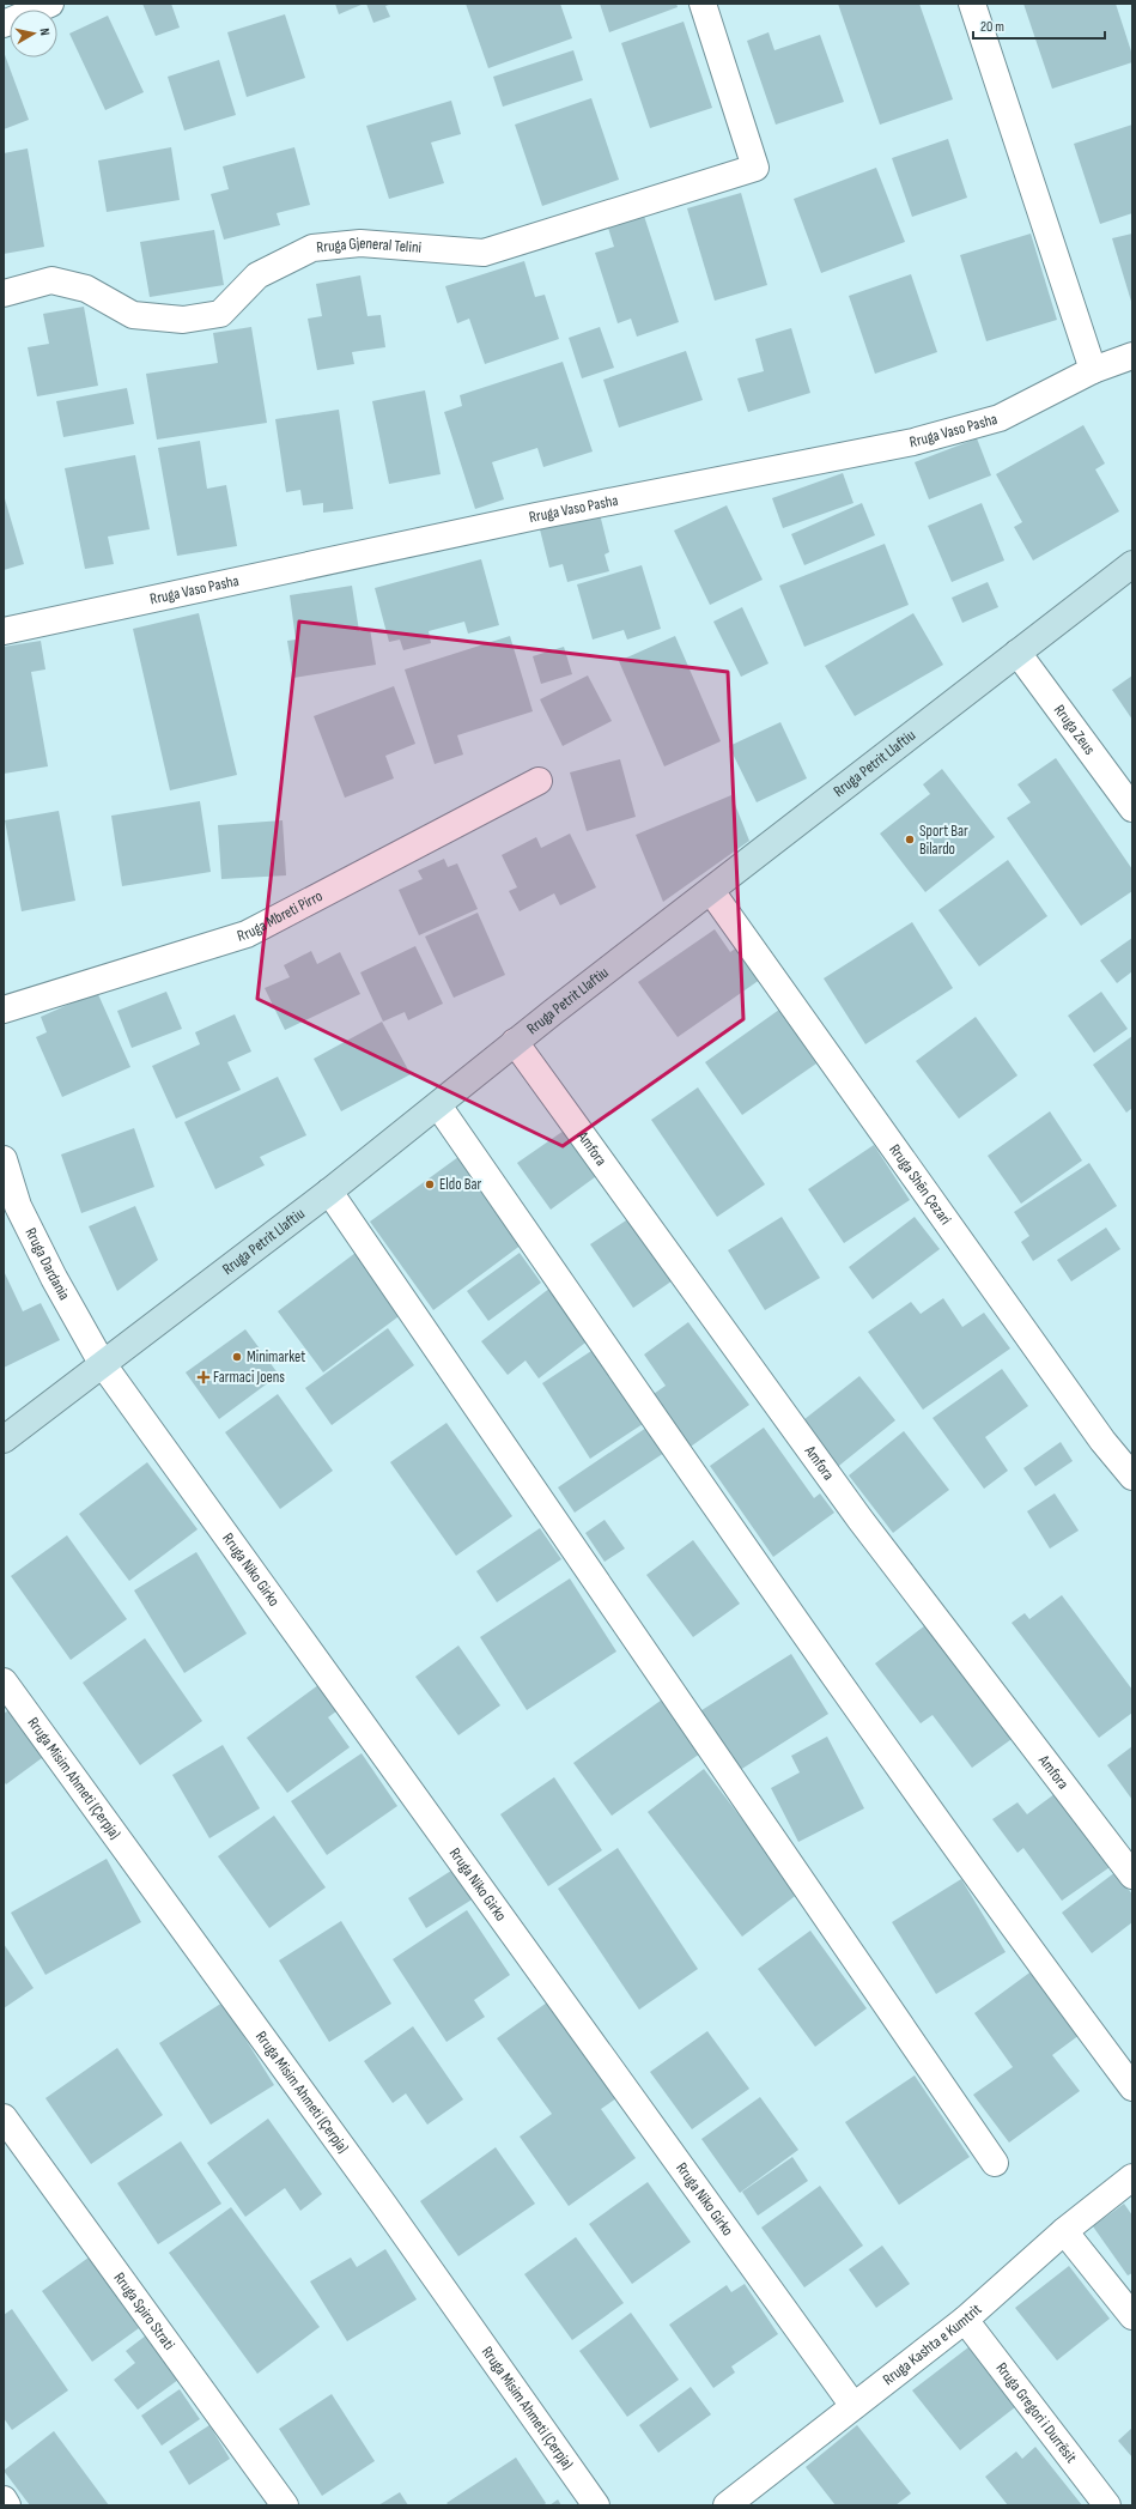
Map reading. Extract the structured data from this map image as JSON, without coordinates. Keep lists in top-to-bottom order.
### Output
{
  "streets": {
    "main road": ["Rruga Petrit Llaftiu"],
    "street": [
      "Rruga Gjeneral Telini",
      "Rruga Vaso Pasha",
      "Rruga Zeus",
      "Rruga Mbreti Pirro",
      "Amfora",
      "Rruga Shën Çezari",
      "Rruga Dardania",
      "Rruga Niko Girko",
      "Rruga Misim Ahmeti (Çerpja)",
      "Rruga Spiro Strati",
      "Rruga Kashta e Kumtrit",
      "Rruga Gregori i Durrësit"
    ]
  },
  "crossings": [
    ["Rruga Zeus", "Rruga Petrit Llaftiu"],
    ["Rruga Petrit Llaftiu", "Amfora"],
    ["Rruga Petrit Llaftiu", "Rruga Shën Çezari"],
    ["Rruga Petrit Llaftiu", "Rruga Dardania"],
    ["Rruga Petrit Llaftiu", "Rruga Niko Girko"],
    ["Rruga Dardania", "Rruga Niko Girko"],
    ["Rruga Niko Girko", "Rruga Kashta e Kumtrit"],
    ["Rruga Kashta e Kumtrit", "Rruga Gregori i Durrësit"]
  ],
  "places": {
    "other": ["Sport Bar Bilardo", "Eldo Bar", "Minimarket"],
    "health": ["Farmaci Joens"]
  },
  "scale_bar": "20 m",
  "north": "right"
}
